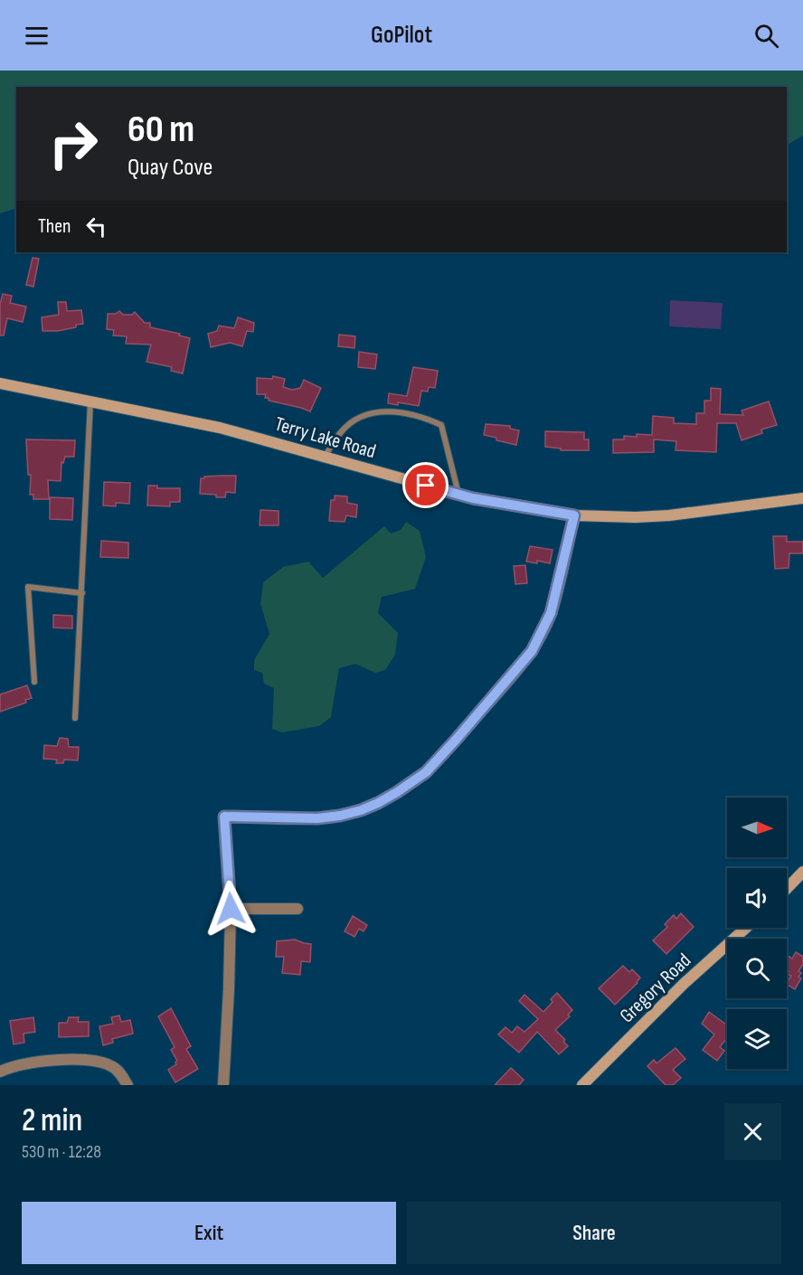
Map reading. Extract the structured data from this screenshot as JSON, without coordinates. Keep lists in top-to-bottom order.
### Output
{
  "streets": {
    "main road": ["Terry Lake Road", "Gregory Road"]
  },
  "north": "right",
  "page": {
    "header": "GoPilot",
    "turn": ["60 m", "Quay Cove"],
    "then": "Then",
    "heading": ["2 min", "530 m · 12:28"],
    "buttons": ["Exit", "Share"]
  }
}
